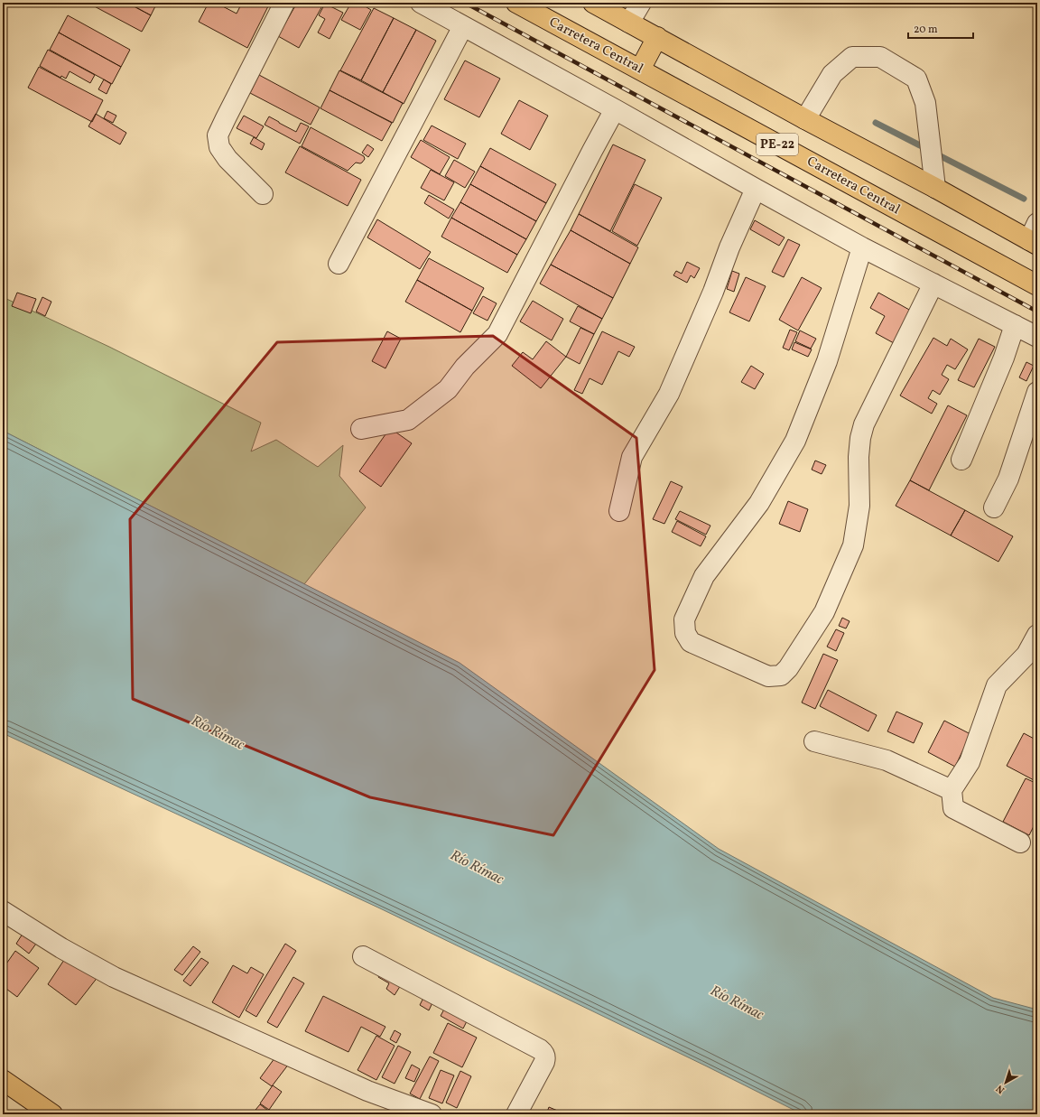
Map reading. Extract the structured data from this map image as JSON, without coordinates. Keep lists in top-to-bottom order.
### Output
{
  "streets": {
    "highway": ["Carretera Central", "PE-22"]
  },
  "water": ["Río Rímac"],
  "scale_bar": "20 m",
  "north": "bottom left"
}
